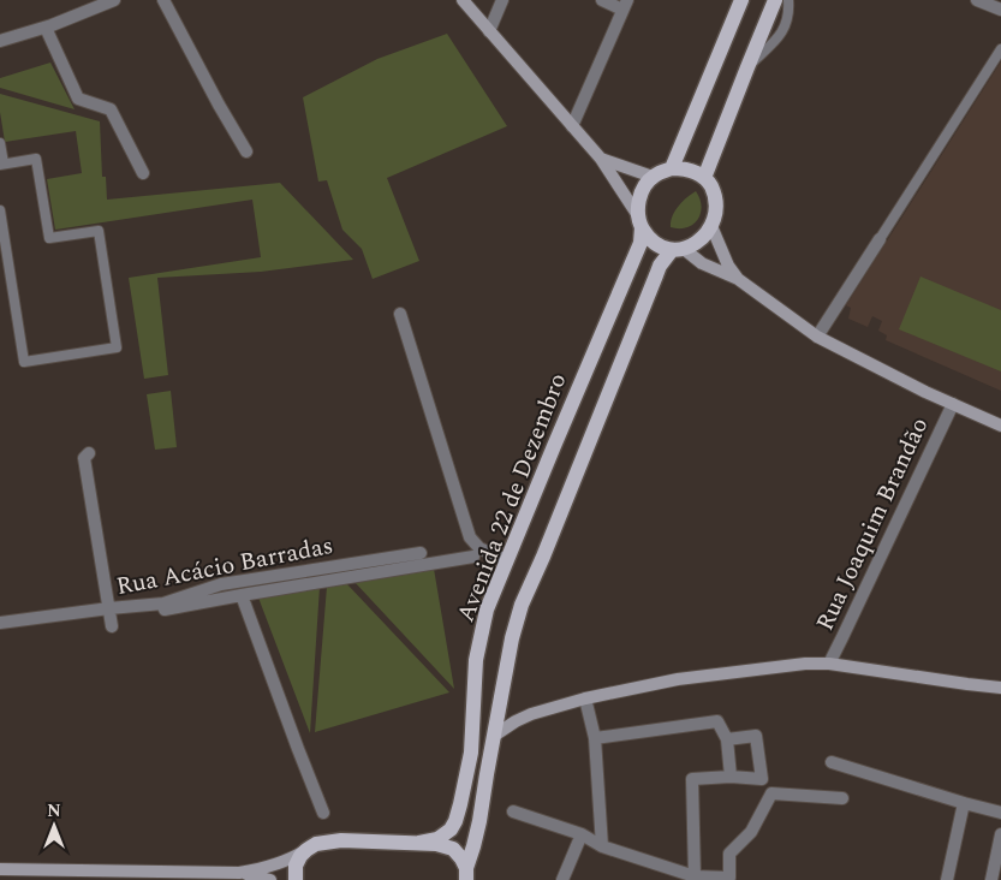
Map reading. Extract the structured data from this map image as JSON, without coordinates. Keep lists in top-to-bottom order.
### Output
{
  "streets": {
    "main road": ["Avenida 22 de Dezembro"],
    "street": ["Rua Joaquim Brandão", "Rua Acácio Barradas"]
  },
  "north": "top"
}
